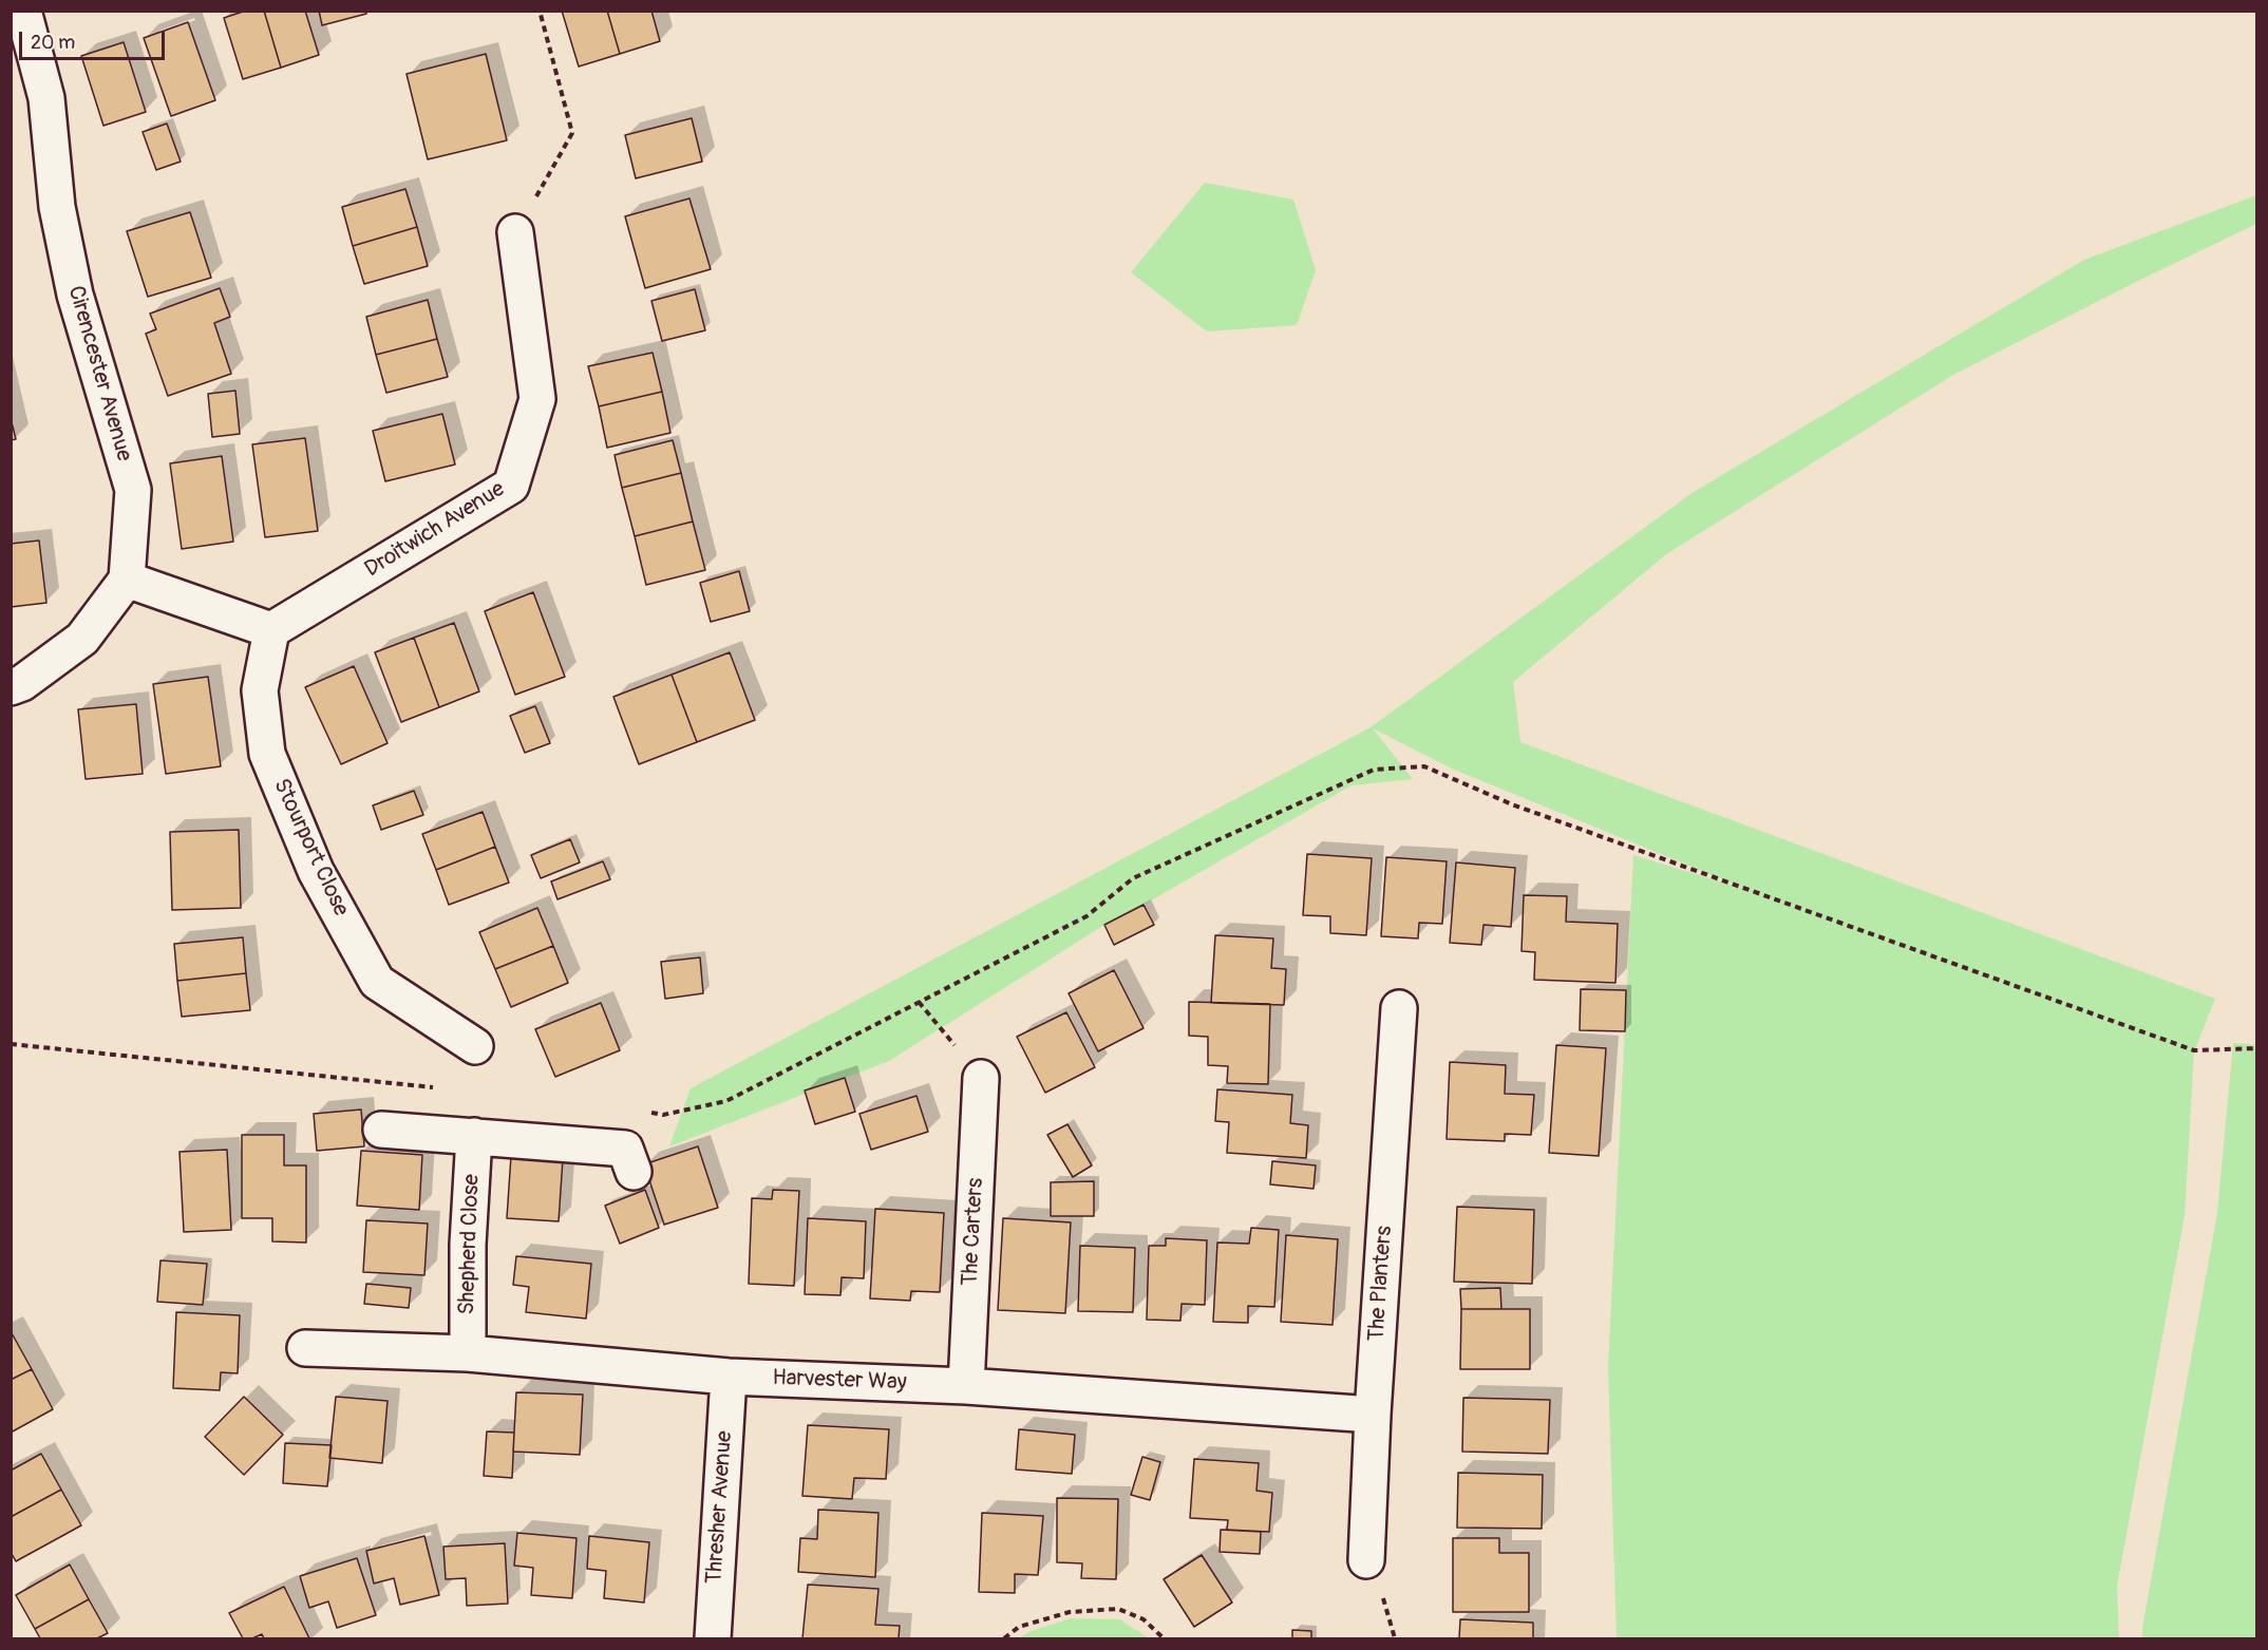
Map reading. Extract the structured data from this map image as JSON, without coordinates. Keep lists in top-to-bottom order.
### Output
{
  "streets": {
    "street": [
      "Cirencester Avenue",
      "Droitwich Avenue",
      "Stourport Close",
      "The Carters",
      "Shepherd Close",
      "The Planters",
      "Harvester Way",
      "Thresher Avenue"
    ]
  },
  "crossings": [
    ["Droitwich Avenue", "Stourport Close"],
    ["The Carters", "Harvester Way"],
    ["Shepherd Close", "Harvester Way"],
    ["The Planters", "Harvester Way"],
    ["Harvester Way", "Thresher Avenue"]
  ],
  "scale_bar": "20 m"
}
